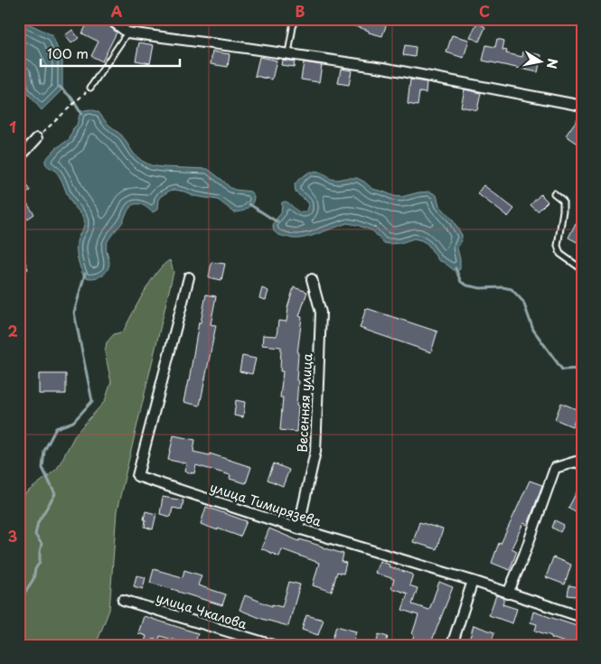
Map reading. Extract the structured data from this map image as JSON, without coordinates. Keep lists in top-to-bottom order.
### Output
{
  "streets": {
    "street": ["Весенняя улица", "улица Тимирязева", "улица Чкалова"]
  },
  "crossings": [
    ["Весенняя улица", "улица Тимирязева"]
  ],
  "scale_bar": "100 m",
  "north": "right",
  "grid": {
    "columns": ["A", "B", "C"],
    "rows": ["1", "2", "3"]
  }
}
